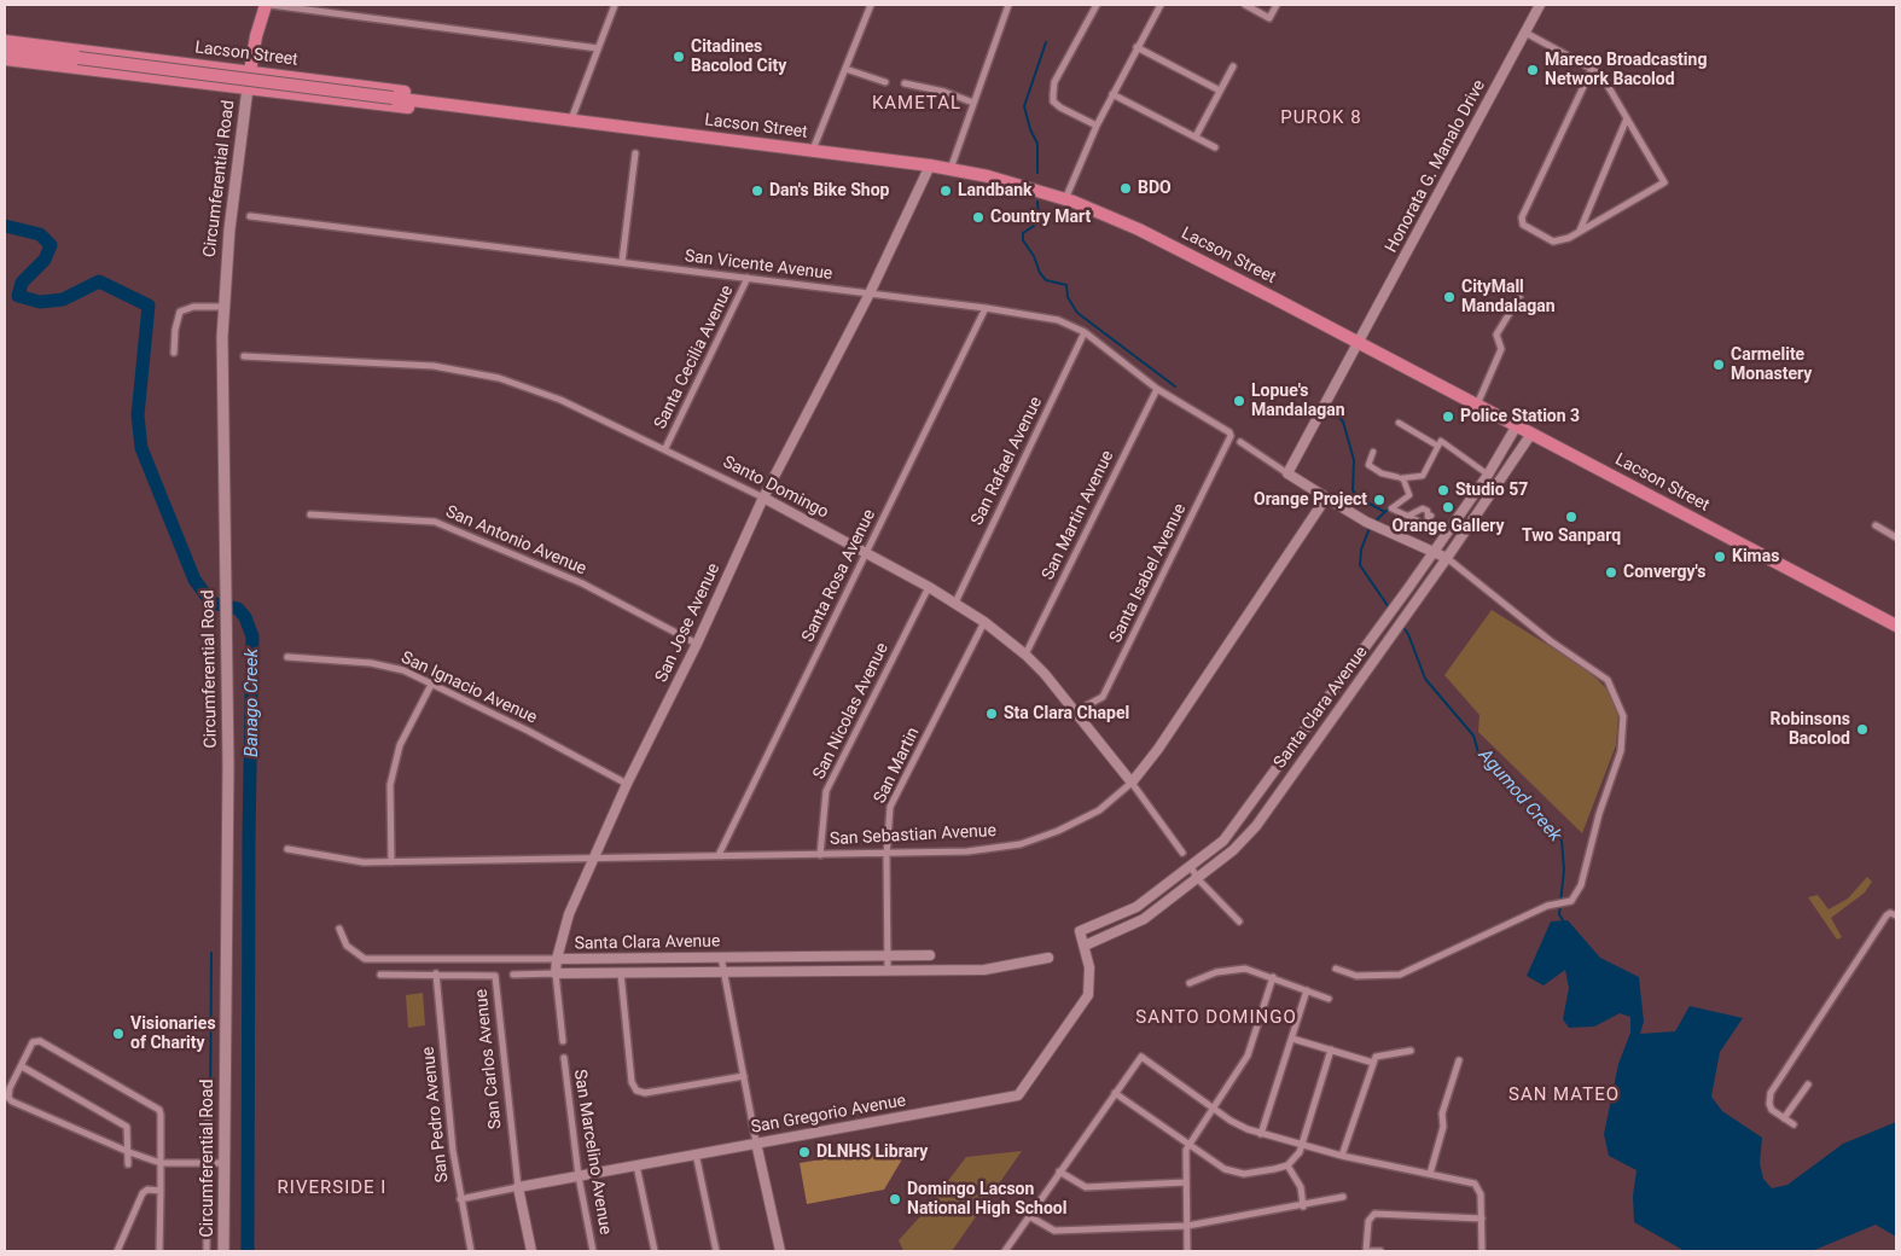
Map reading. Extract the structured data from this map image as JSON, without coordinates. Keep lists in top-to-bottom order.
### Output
{
  "streets": {
    "main road": ["Lacson Street", "Circumferential Road"],
    "street": [
      "Honorata G. Manalo Drive",
      "San Vicente Avenue",
      "Santa Cecilia Avenue",
      "San Rafael Avenue",
      "Santo Domingo",
      "San Martin Avenue",
      "San Antonio Avenue",
      "Santa Isabel Avenue",
      "Santa Rosa Avenue",
      "San Jose Avenue",
      "San Ignacio Avenue",
      "Santa Clara Avenue",
      "San Nicolas Avenue",
      "San Martin",
      "San Sebastian Avenue",
      "San Carlos Avenue",
      "San Pedro Avenue",
      "San Gregorio Avenue",
      "San Marcelino Avenue"
    ]
  },
  "crossings": [
    ["Lacson Street", "Honorata G. Manalo Drive"],
    ["Lacson Street", "Circumferential Road"],
    ["Lacson Street", "San Jose Avenue"],
    ["Lacson Street", "Santa Clara Avenue"],
    ["San Vicente Avenue", "Santa Cecilia Avenue"],
    ["San Vicente Avenue", "San Rafael Avenue"],
    ["San Vicente Avenue", "San Martin Avenue"],
    ["San Vicente Avenue", "Santa Isabel Avenue"],
    ["San Vicente Avenue", "Santa Rosa Avenue"],
    ["San Vicente Avenue", "San Jose Avenue"],
    ["Santa Cecilia Avenue", "Santo Domingo"],
    ["San Rafael Avenue", "Santo Domingo"],
    ["Santo Domingo", "San Martin Avenue"],
    ["Santo Domingo", "Santa Isabel Avenue"],
    ["Santo Domingo", "Santa Rosa Avenue"],
    ["Santo Domingo", "San Jose Avenue"],
    ["Santo Domingo", "San Nicolas Avenue"],
    ["Santo Domingo", "San Martin"],
    ["Santo Domingo", "San Sebastian Avenue"],
    ["San Antonio Avenue", "San Jose Avenue"],
    ["Santa Rosa Avenue", "San Sebastian Avenue"],
    ["San Jose Avenue", "San Ignacio Avenue"],
    ["San Jose Avenue", "Santa Clara Avenue"],
    ["San Jose Avenue", "San Sebastian Avenue"],
    ["Santa Clara Avenue", "San Martin"],
    ["Santa Clara Avenue", "San Gregorio Avenue"],
    ["San Nicolas Avenue", "San Sebastian Avenue"],
    ["San Martin", "San Sebastian Avenue"],
    ["San Carlos Avenue", "San Pedro Avenue"],
    ["San Carlos Avenue", "San Gregorio Avenue"],
    ["San Pedro Avenue", "San Gregorio Avenue"],
    ["San Gregorio Avenue", "San Marcelino Avenue"]
  ],
  "districts": [
    "KAMETAL",
    "PUROK 8",
    "SANTO DOMINGO",
    "SAN MATEO",
    "RIVERSIDE I"
  ],
  "water": ["Banago Creek", "Agumod Creek"],
  "places": [
    "Citadines Bacolod City",
    "Mareco Broadcasting Network Bacolod",
    "BDO",
    "Dan's Bike Shop",
    "Landbank",
    "Country Mart",
    "CityMall Mandalagan",
    "Carmelite Monastery",
    "Lopue's Mandalagan",
    "Police Station 3",
    "Studio 57",
    "Orange Project",
    "Orange Gallery",
    "Two Sanparq",
    "Kimas",
    "Convergy's",
    "Sta Clara Chapel",
    "Robinsons Bacolod",
    "Visionaries of Charity",
    "DLNHS Library",
    "Domingo Lacson National High School"
  ]
}
